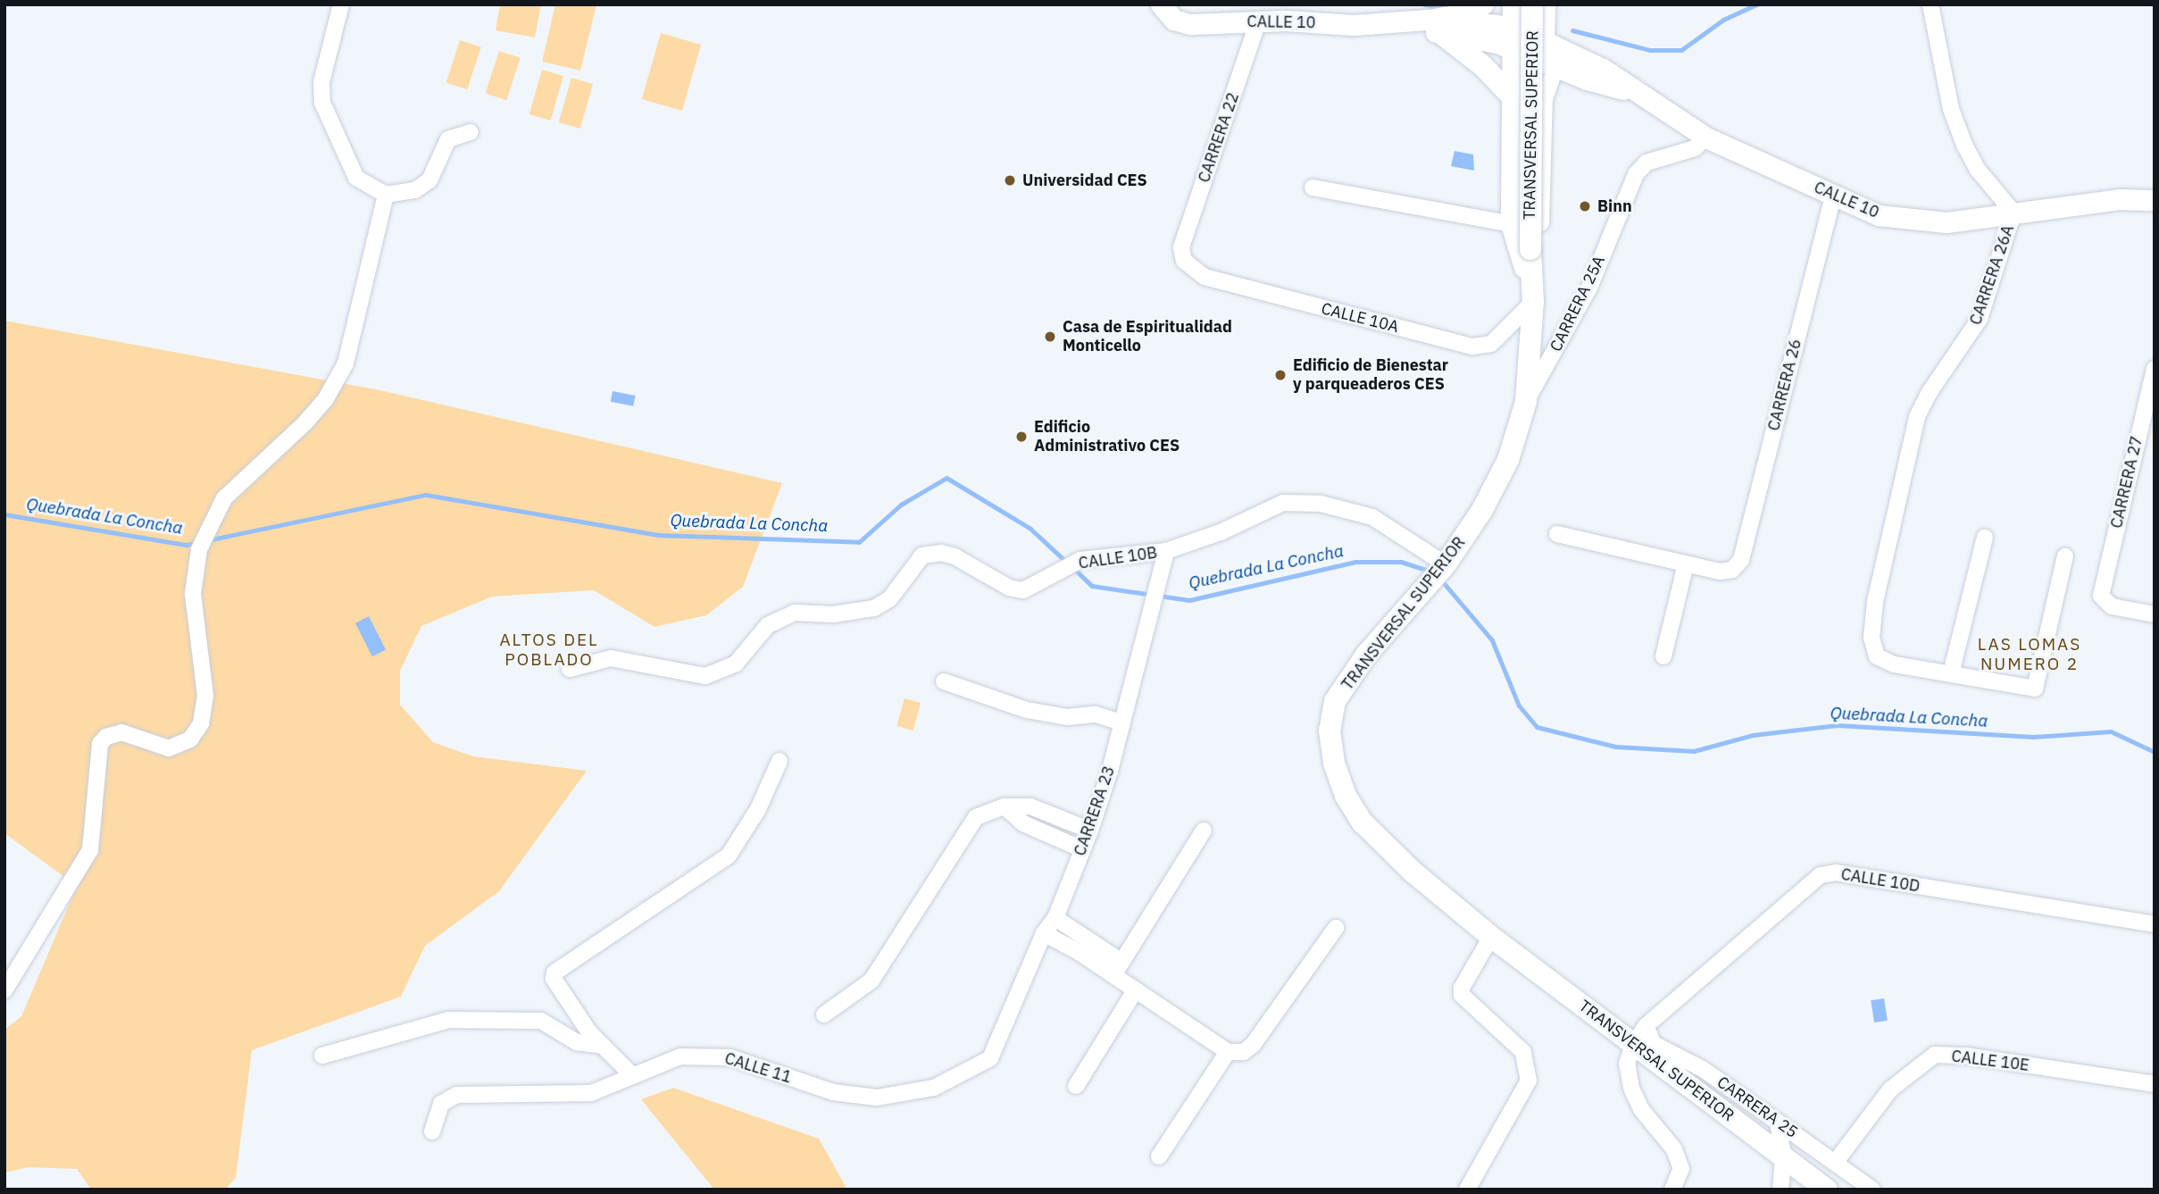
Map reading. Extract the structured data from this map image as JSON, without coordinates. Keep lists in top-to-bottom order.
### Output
{
  "streets": {
    "main road": ["TRANSVERSAL SUPERIOR"],
    "street": [
      "CALLE 10",
      "CARRERA 22",
      "CARRERA 26A",
      "CARRERA 25A",
      "CALLE 10A",
      "CARRERA 26",
      "CARRERA 27",
      "CALLE 10B",
      "CARRERA 23",
      "CALLE 10D",
      "CALLE 10E",
      "CALLE 11",
      "CARRERA 25"
    ]
  },
  "crossings": [
    ["CALLE 10", "CARRERA 22"],
    ["CALLE 10", "CARRERA 26A"],
    ["CALLE 10", "CARRERA 25A"],
    ["CALLE 10", "CARRERA 26"],
    ["TRANSVERSAL SUPERIOR", "CARRERA 25A"],
    ["TRANSVERSAL SUPERIOR", "CALLE 10A"],
    ["TRANSVERSAL SUPERIOR", "CALLE 10B"],
    ["TRANSVERSAL SUPERIOR", "CALLE 10D"],
    ["CARRERA 22", "CALLE 10A"],
    ["CALLE 10B", "CARRERA 23"],
    ["CARRERA 23", "CALLE 11"],
    ["CALLE 10D", "CARRERA 25"],
    ["CALLE 10E", "CARRERA 25"]
  ],
  "districts": ["ALTOS DEL POBLADO", "LAS LOMAS NUMERO 2"],
  "water": ["Quebrada La Concha"],
  "places": [
    "Universidad CES",
    "Binn",
    "Casa de Espiritualidad Monticello",
    "Edificio de Bienestar y parqueaderos CES",
    "Edificio Administrativo CES"
  ]
}
